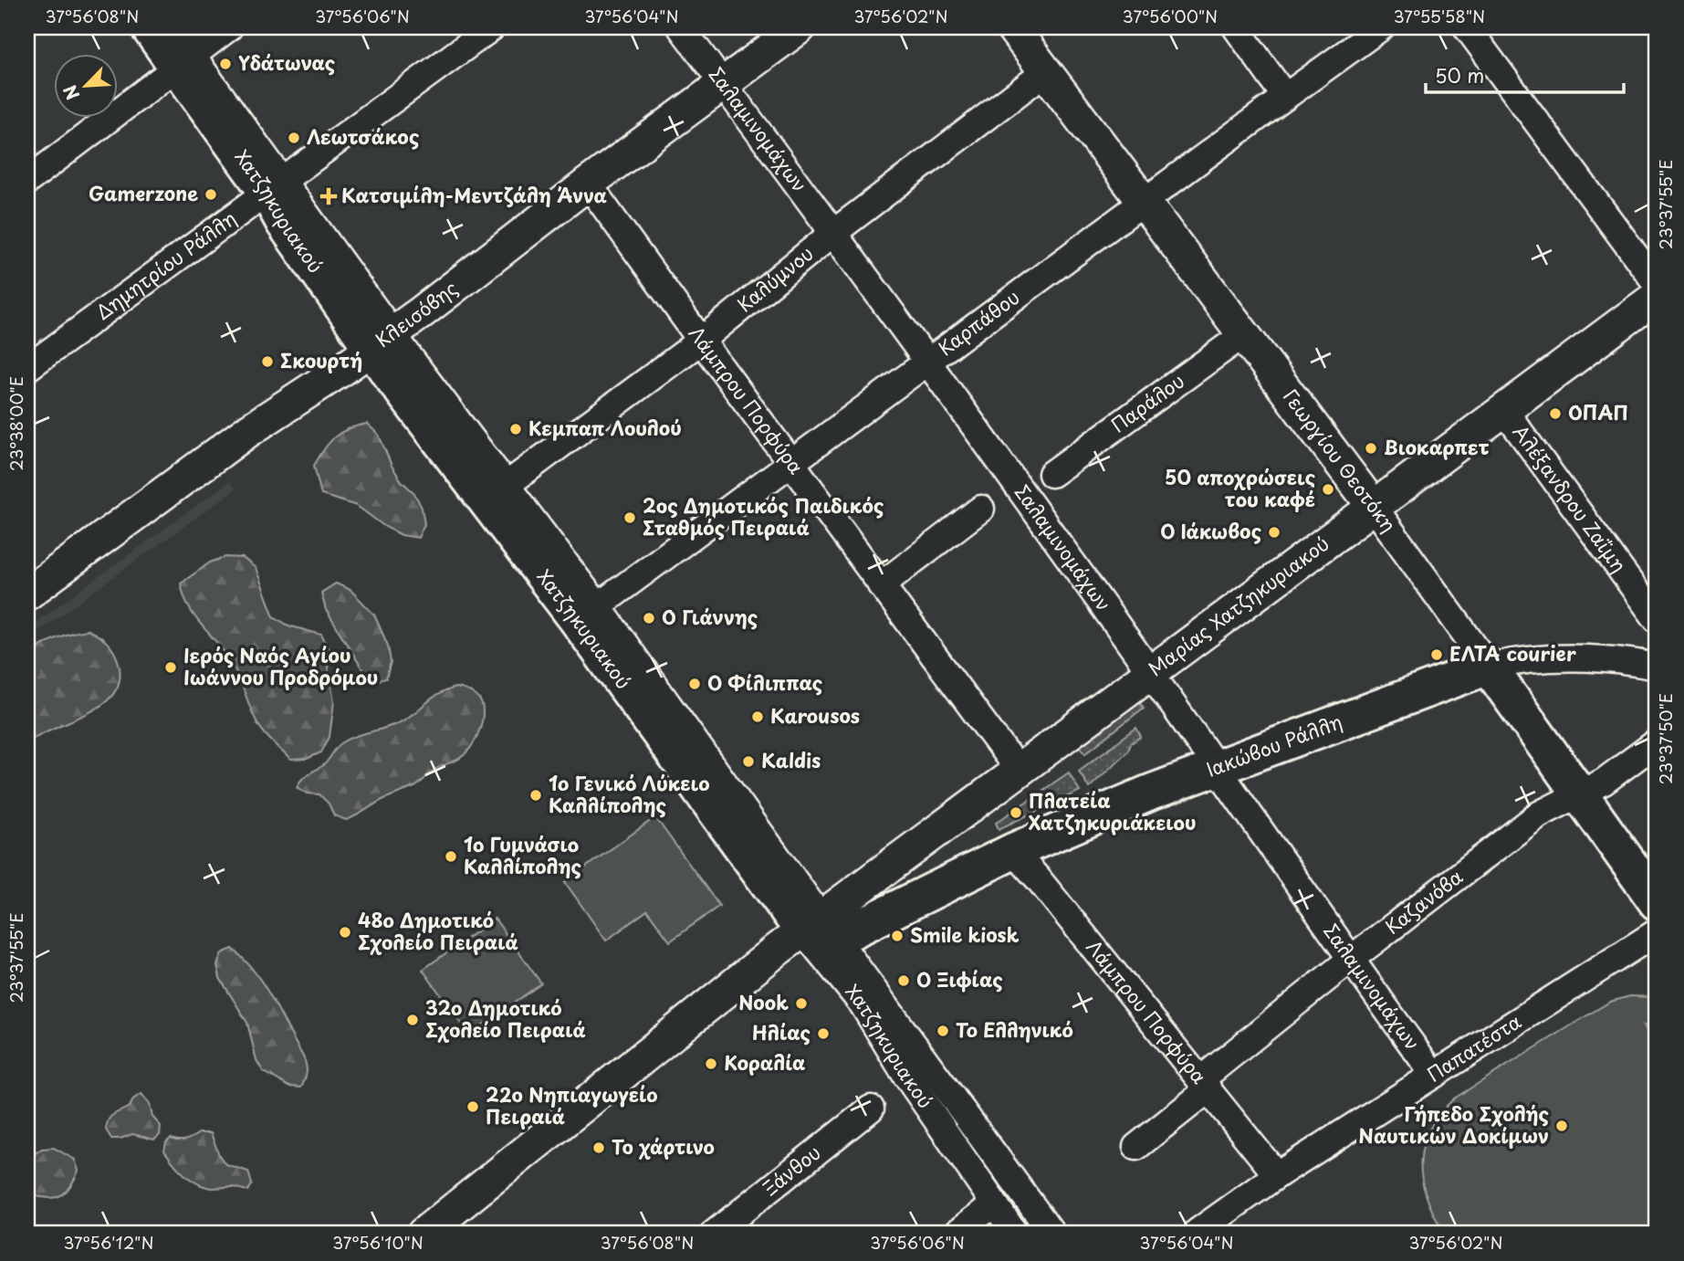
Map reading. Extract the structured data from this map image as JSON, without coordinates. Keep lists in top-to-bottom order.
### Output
{
  "streets": {
    "main road": ["Χατζηκυριακού", "Γεωργίου Θεοτόκη", "Ιακώβου Ράλλη"],
    "street": [
      "Σαλαμινομάχων",
      "Δημητρίου Ράλλη",
      "Καλύμνου",
      "Κλεισόβης",
      "Καρπάθου",
      "Λάμπρου Πορφύρα",
      "Παράλου",
      "Αλέξανδρου Ζαΐμη",
      "Μαρίας Χατζηκυριακού",
      "Καζανόβα",
      "Παπατέστα",
      "Ξάνθου"
    ]
  },
  "crossings": [
    ["Σαλαμινομάχων", "Καλύμνου"],
    ["Σαλαμινομάχων", "Κλεισόβης"],
    ["Σαλαμινομάχων", "Καρπάθου"],
    ["Σαλαμινομάχων", "Μαρίας Χατζηκυριακού"],
    ["Σαλαμινομάχων", "Ιακώβου Ράλλη"],
    ["Σαλαμινομάχων", "Καζανόβα"],
    ["Σαλαμινομάχων", "Παπατέστα"],
    ["Χατζηκυριακού", "Δημητρίου Ράλλη"],
    ["Χατζηκυριακού", "Καλύμνου"],
    ["Χατζηκυριακού", "Κλεισόβης"],
    ["Χατζηκυριακού", "Καρπάθου"],
    ["Χατζηκυριακού", "Μαρίας Χατζηκυριακού"],
    ["Χατζηκυριακού", "Ιακώβου Ράλλη"],
    ["Καλύμνου", "Λάμπρου Πορφύρα"],
    ["Καλύμνου", "Γεωργίου Θεοτόκη"],
    ["Κλεισόβης", "Λάμπρου Πορφύρα"],
    ["Καρπάθου", "Λάμπρου Πορφύρα"],
    ["Καρπάθου", "Γεωργίου Θεοτόκη"],
    ["Λάμπρου Πορφύρα", "Μαρίας Χατζηκυριακού"],
    ["Λάμπρου Πορφύρα", "Ιακώβου Ράλλη"],
    ["Λάμπρου Πορφύρα", "Καζανόβα"],
    ["Λάμπρου Πορφύρα", "Παπατέστα"],
    ["Παράλου", "Γεωργίου Θεοτόκη"],
    ["Γεωργίου Θεοτόκη", "Μαρίας Χατζηκυριακού"],
    ["Γεωργίου Θεοτόκη", "Ιακώβου Ράλλη"],
    ["Γεωργίου Θεοτόκη", "Καζανόβα"],
    ["Αλέξανδρου Ζαΐμη", "Μαρίας Χατζηκυριακού"],
    ["Μαρίας Χατζηκυριακού", "Ιακώβου Ράλλη"]
  ],
  "places": {
    "other": [
      "Υδάτωνας",
      "Λεωτσάκος",
      "Gamerzone",
      "Σκουρτή",
      "ΟΠΑΠ",
      "Κεμπαπ Λουλού",
      "Βιοκαρπετ",
      "50 αποχρώσεις του καφέ",
      "2ος Δημοτικός Παιδικός Σταθμός Πειραιά",
      "Ο Ιάκωβος",
      "Ο Γιάννης",
      "ΕΛΤΑ courier",
      "Ιερός Ναός Αγίου Ιωάννου Προδρόμου",
      "Ο Φίλιππας",
      "Karousos",
      "Kaldis",
      "1ο Γενικό Λύκειο Καλλίπολης",
      "Πλατεία Χατζηκυριάκειου",
      "1ο Γυμνάσιο Καλλίπολης",
      "48ο Δημοτικό Σχολείο Πειραιά",
      "Smile kiosk",
      "Ο Ξιφίας",
      "Nook",
      "32ο Δημοτικό Σχολείο Πειραιά",
      "Το Ελληνικό",
      "Ηλίας",
      "Κοραλία",
      "22ο Νηπιαγωγείο Πειραιά",
      "Γήπεδο Σχολής Ναυτικών Δοκίμων",
      "Το χάρτινο"
    ],
    "health": ["Κατσιμίλη-Μεντζάλη Άννα"]
  },
  "scale_bar": "50 m",
  "north": "bottom left",
  "coordinates": [
    "37°56'08\"N",
    "37°56'06\"N",
    "37°56'04\"N",
    "37°56'02\"N",
    "37°56'00\"N",
    "37°55'58\"N",
    "23°37'55\"E",
    "23°38'00\"E",
    "23°37'50\"E",
    "37°56'12\"N",
    "37°56'10\"N"
  ]
}
